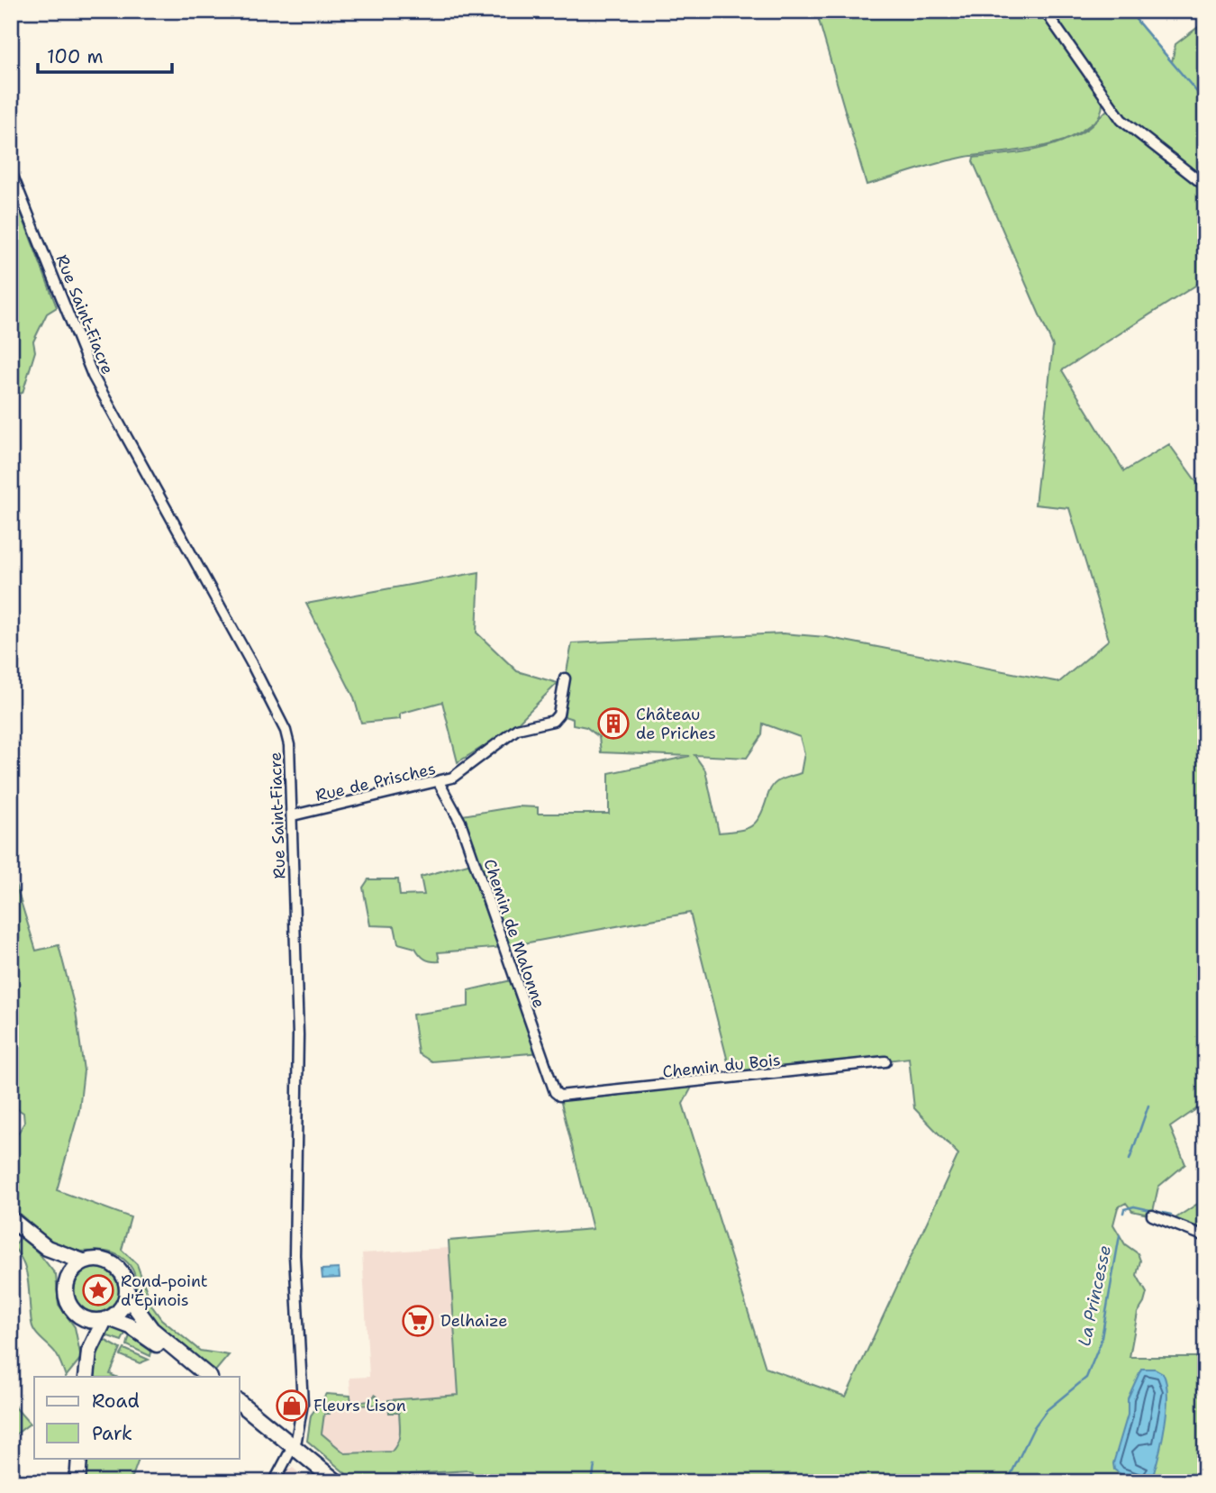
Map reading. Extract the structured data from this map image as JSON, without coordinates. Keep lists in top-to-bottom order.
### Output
{
  "streets": {
    "street": [
      "Rue Saint-Fiacre",
      "Rue de Prisches",
      "Chemin de Malonne",
      "Chemin du Bois"
    ]
  },
  "crossings": [
    ["Rue Saint-Fiacre", "Rue de Prisches"],
    ["Rue de Prisches", "Chemin de Malonne"],
    ["Chemin de Malonne", "Chemin du Bois"]
  ],
  "water": ["La Princesse"],
  "places": {
    "building": ["Château de Priches"],
    "place": ["Rond-point d'Épinois"],
    "supermarket": ["Delhaize"],
    "shop": ["Fleurs Lison"]
  },
  "legend": ["Road", "Park"],
  "scale_bar": "100 m"
}
